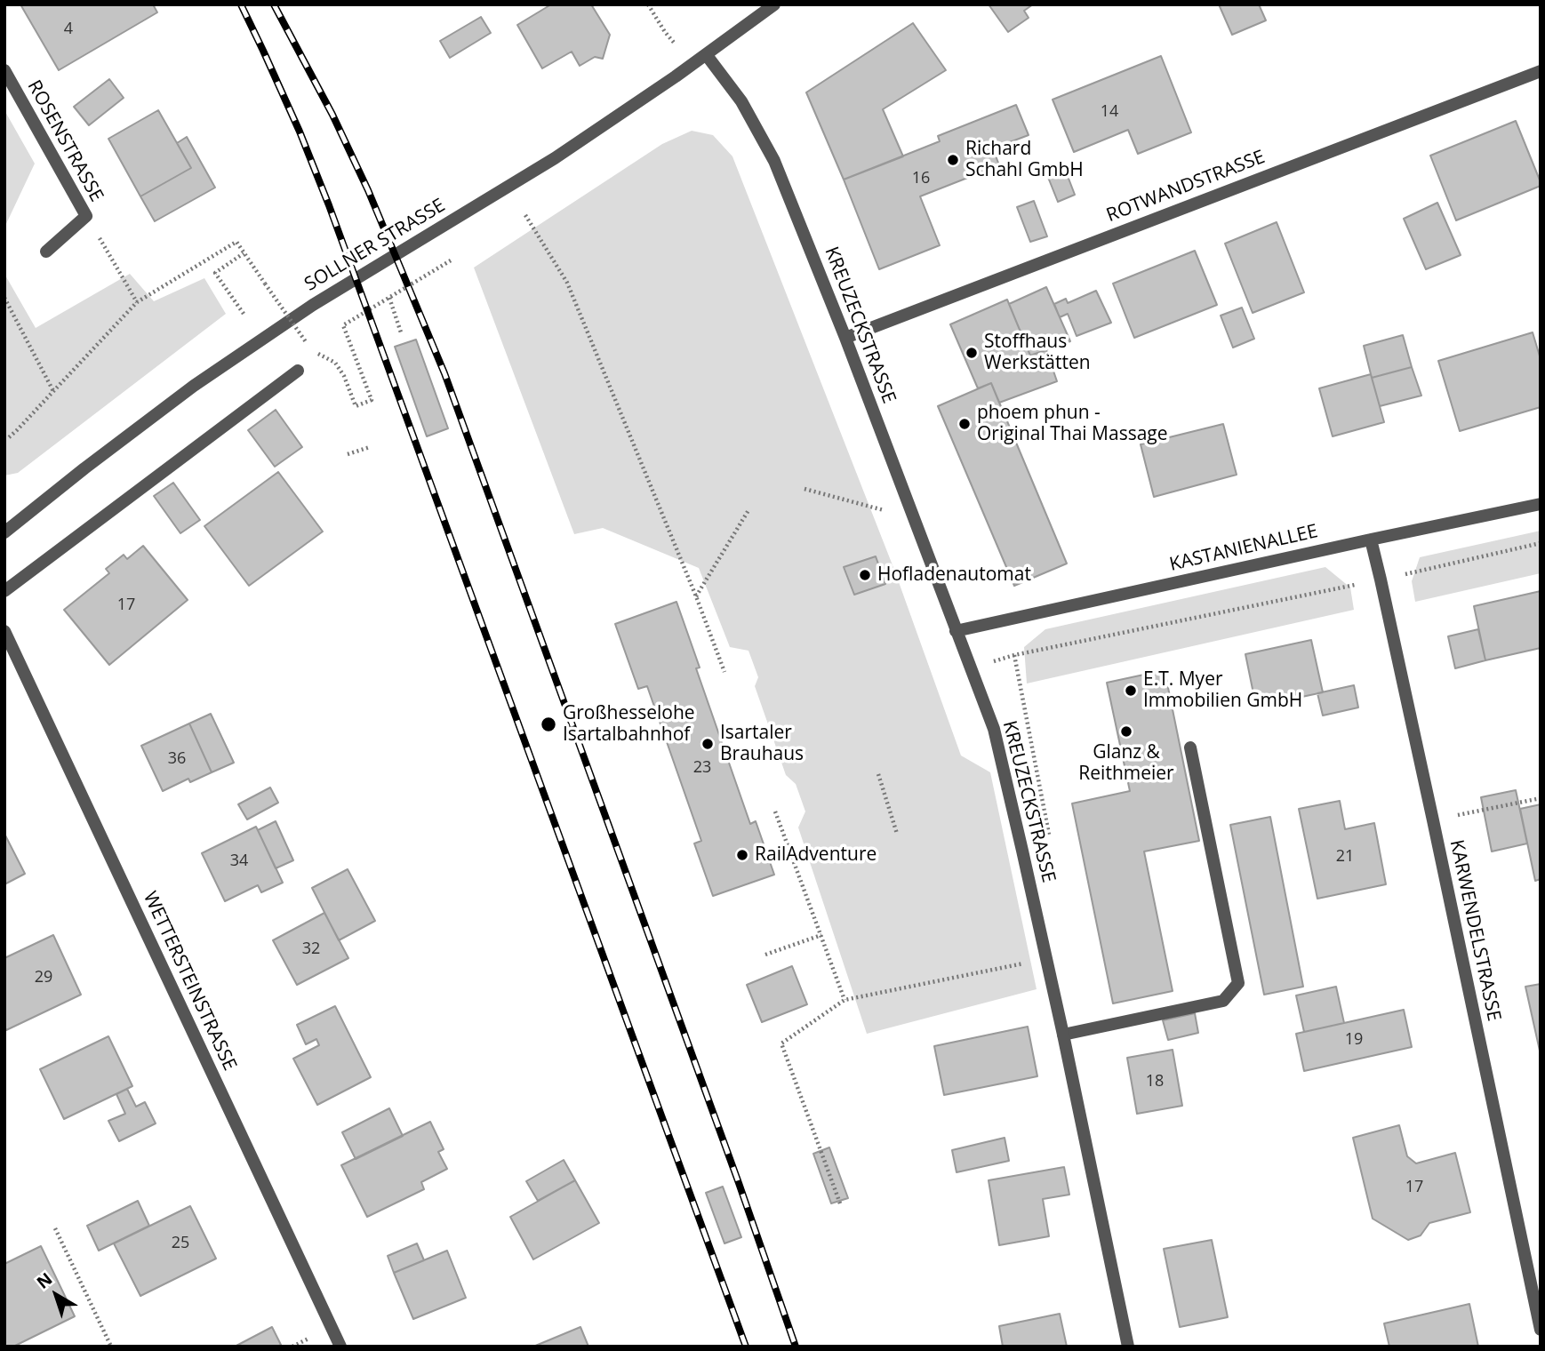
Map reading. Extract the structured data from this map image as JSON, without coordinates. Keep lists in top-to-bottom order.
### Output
{
  "streets": {
    "street": [
      "ROSENSTRASSE",
      "ROTWANDSTRASSE",
      "SOLLNER STRASSE",
      "KREUZECKSTRASSE",
      "KASTANIENALLEE",
      "KARWENDELSTRASSE",
      "WETTERSTEINSTRASSE"
    ]
  },
  "crossings": [
    ["ROTWANDSTRASSE", "KREUZECKSTRASSE"],
    ["SOLLNER STRASSE", "KREUZECKSTRASSE"],
    ["KREUZECKSTRASSE", "KASTANIENALLEE"],
    ["KASTANIENALLEE", "KARWENDELSTRASSE"]
  ],
  "places": [
    "Richard Schahl GmbH",
    "Stoffhaus Werkstätten",
    "phoem phun - Original Thai Massage",
    "Hofladenautomat",
    "E.T. Myer Immobilien GmbH",
    "Großhesselohe Isartalbahnhof",
    "Glanz & Reithmeier",
    "Isartaler Brauhaus",
    "RailAdventure"
  ],
  "house_numbers": [
    "4",
    "14",
    "16",
    "17",
    "36",
    "23",
    "21",
    "34",
    "32",
    "29",
    "19",
    "18",
    "17",
    "25"
  ],
  "north": "top left"
}
